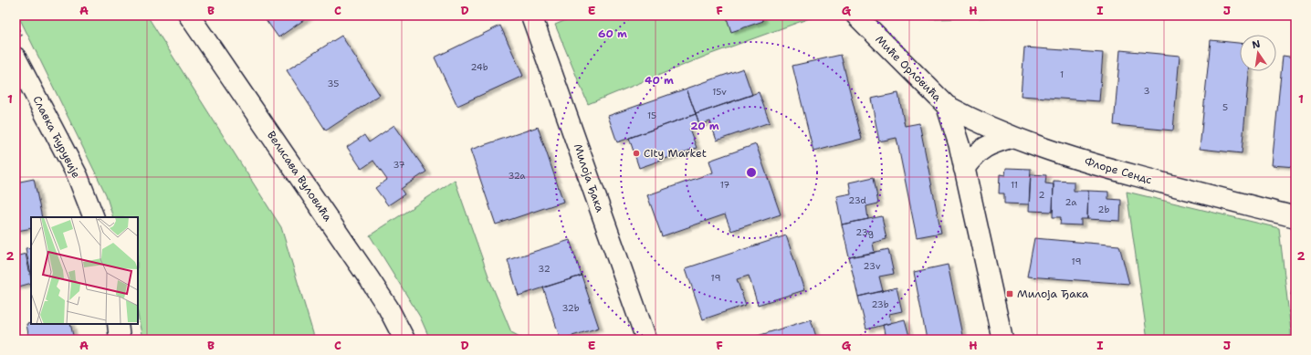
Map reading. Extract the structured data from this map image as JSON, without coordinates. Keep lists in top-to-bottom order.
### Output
{
  "streets": {
    "street": [
      "Миће Орловића",
      "Славка Ћурувије",
      "Флоре Сендс",
      "Велисава Вуловића",
      "Милоја Ђака"
    ]
  },
  "crossings": [
    ["Миће Орловића", "Флоре Сендс"]
  ],
  "places": {
    "other": ["City Market"],
    "transit": ["Милоја Ђака"]
  },
  "house_numbers": [
    "24b",
    "1",
    "35",
    "3",
    "15v",
    "5",
    "15",
    "37",
    "32a",
    "17",
    "11",
    "2",
    "23d",
    "2a",
    "2b",
    "23g",
    "19",
    "23v",
    "32",
    "19",
    "23b",
    "32b"
  ],
  "north": "top",
  "grid": {
    "columns": [
      "A",
      "B",
      "C",
      "D",
      "E",
      "F",
      "G",
      "H",
      "I",
      "J"
    ],
    "rows": ["1", "2"]
  },
  "rings": ["60 m", "40 m", "20 m"]
}
